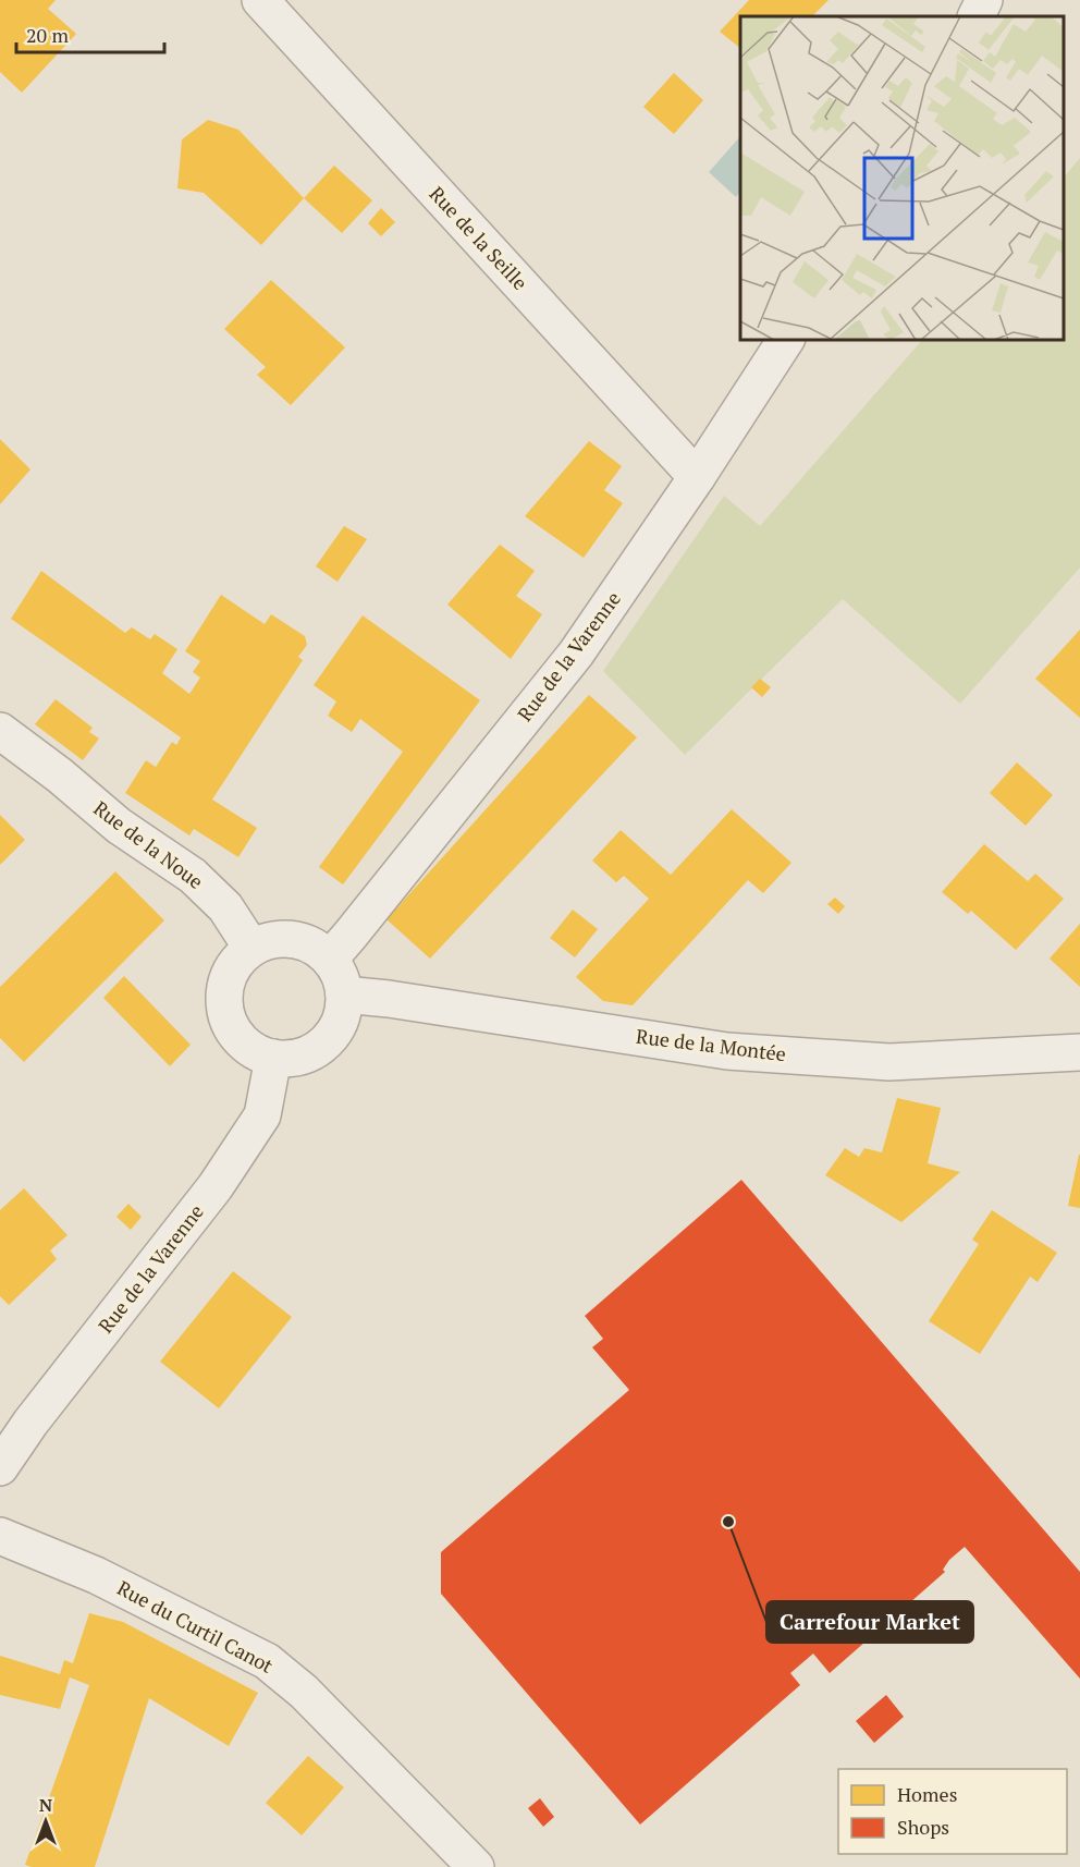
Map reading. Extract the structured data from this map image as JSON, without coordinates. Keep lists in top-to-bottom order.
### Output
{
  "streets": {
    "street": [
      "Rue de la Seille",
      "Rue de la Varenne",
      "Rue de la Noue",
      "Rue de la Montée",
      "Rue du Curtil Canot"
    ]
  },
  "crossings": [
    ["Rue de la Seille", "Rue de la Varenne"],
    ["Rue de la Varenne", "Rue de la Noue"],
    ["Rue de la Varenne", "Rue de la Montée"],
    ["Rue de la Noue", "Rue de la Montée"]
  ],
  "places": ["Carrefour Market"],
  "legend": ["Homes", "Shops"],
  "scale_bar": "20 m",
  "north": "top"
}
